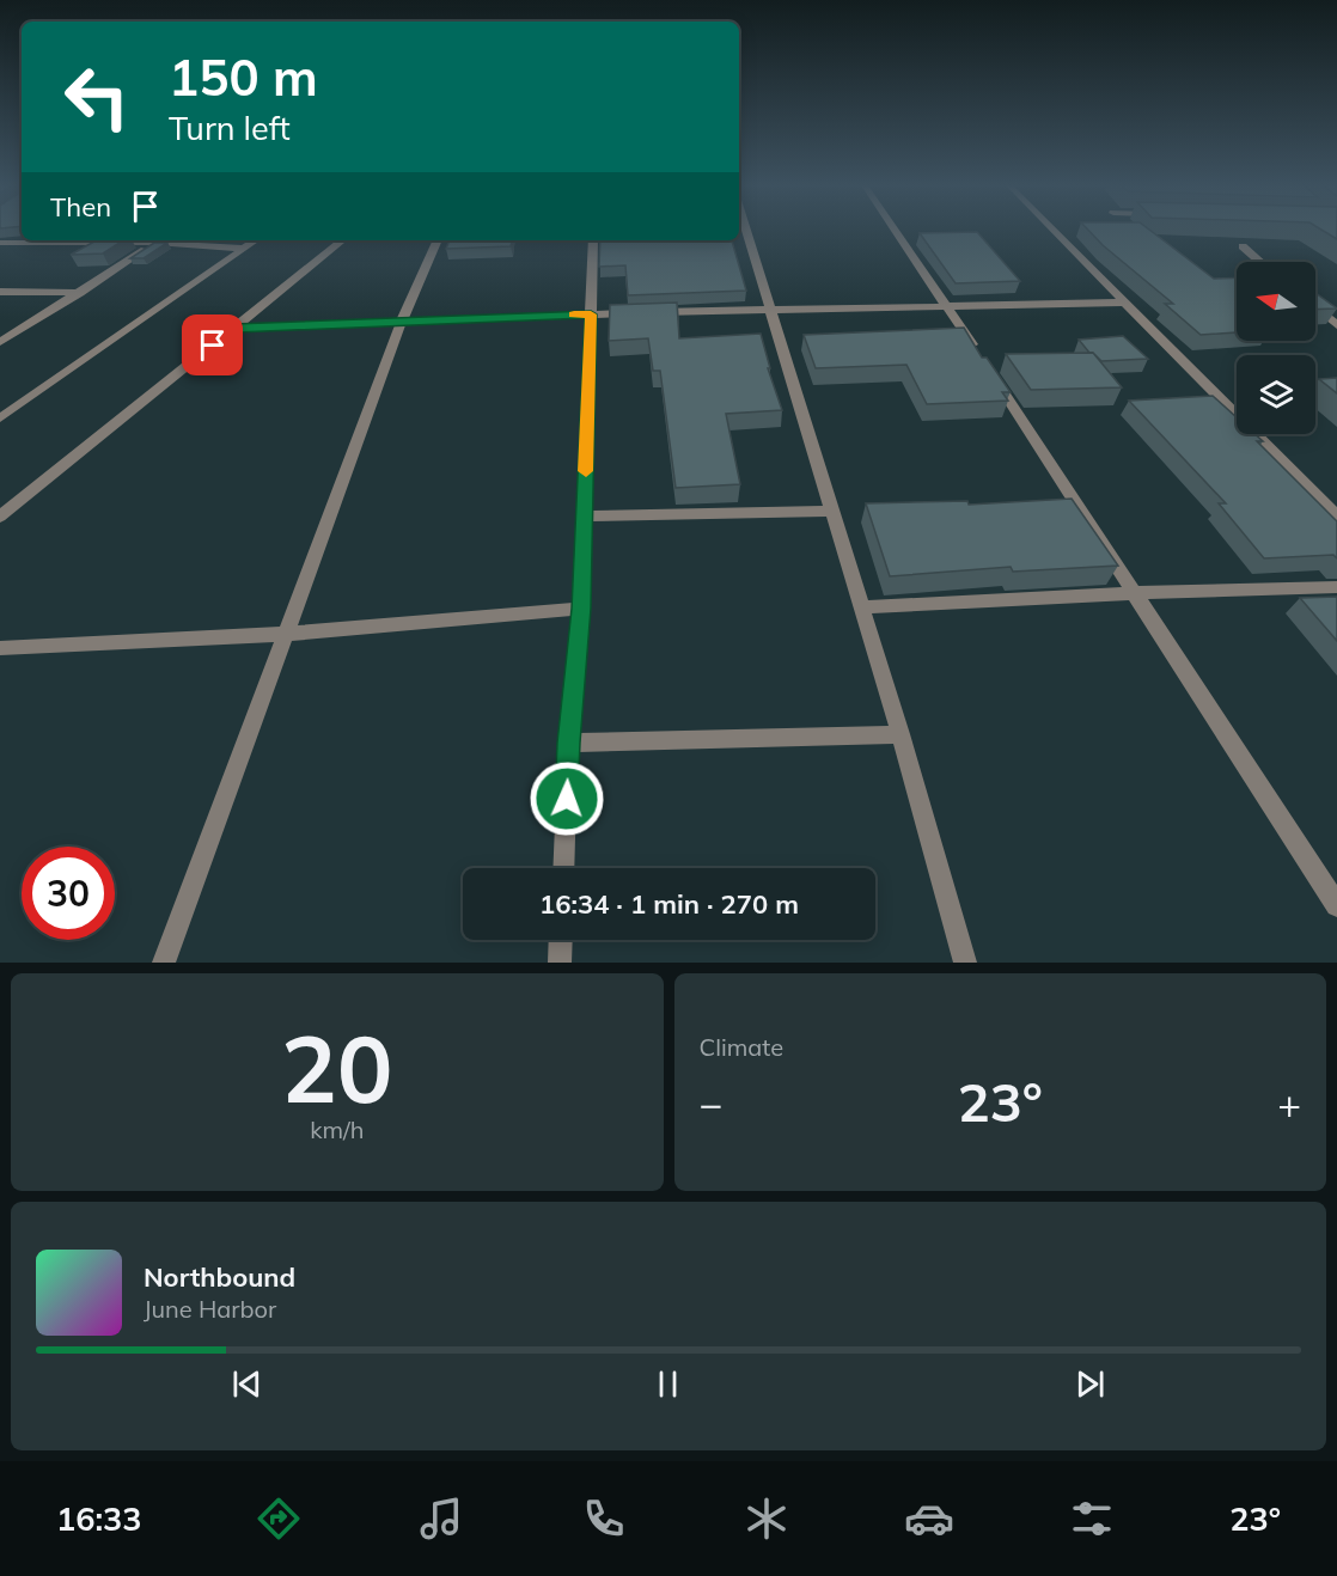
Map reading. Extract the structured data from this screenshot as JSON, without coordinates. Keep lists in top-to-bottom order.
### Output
{
  "north": "left",
  "page": {
    "turn": ["150 m", "Turn left"],
    "then": "Then",
    "limit": "30",
    "trip": "16:34 · 1 min · 270 m",
    "tile": [
      ["20", "km/h"],
      "Climate"
    ],
    "heat": ["−", "23°", "+"],
    "song": ["Northbound", "June Harbor"],
    "tabs": ["16:33", "23°"]
  }
}
